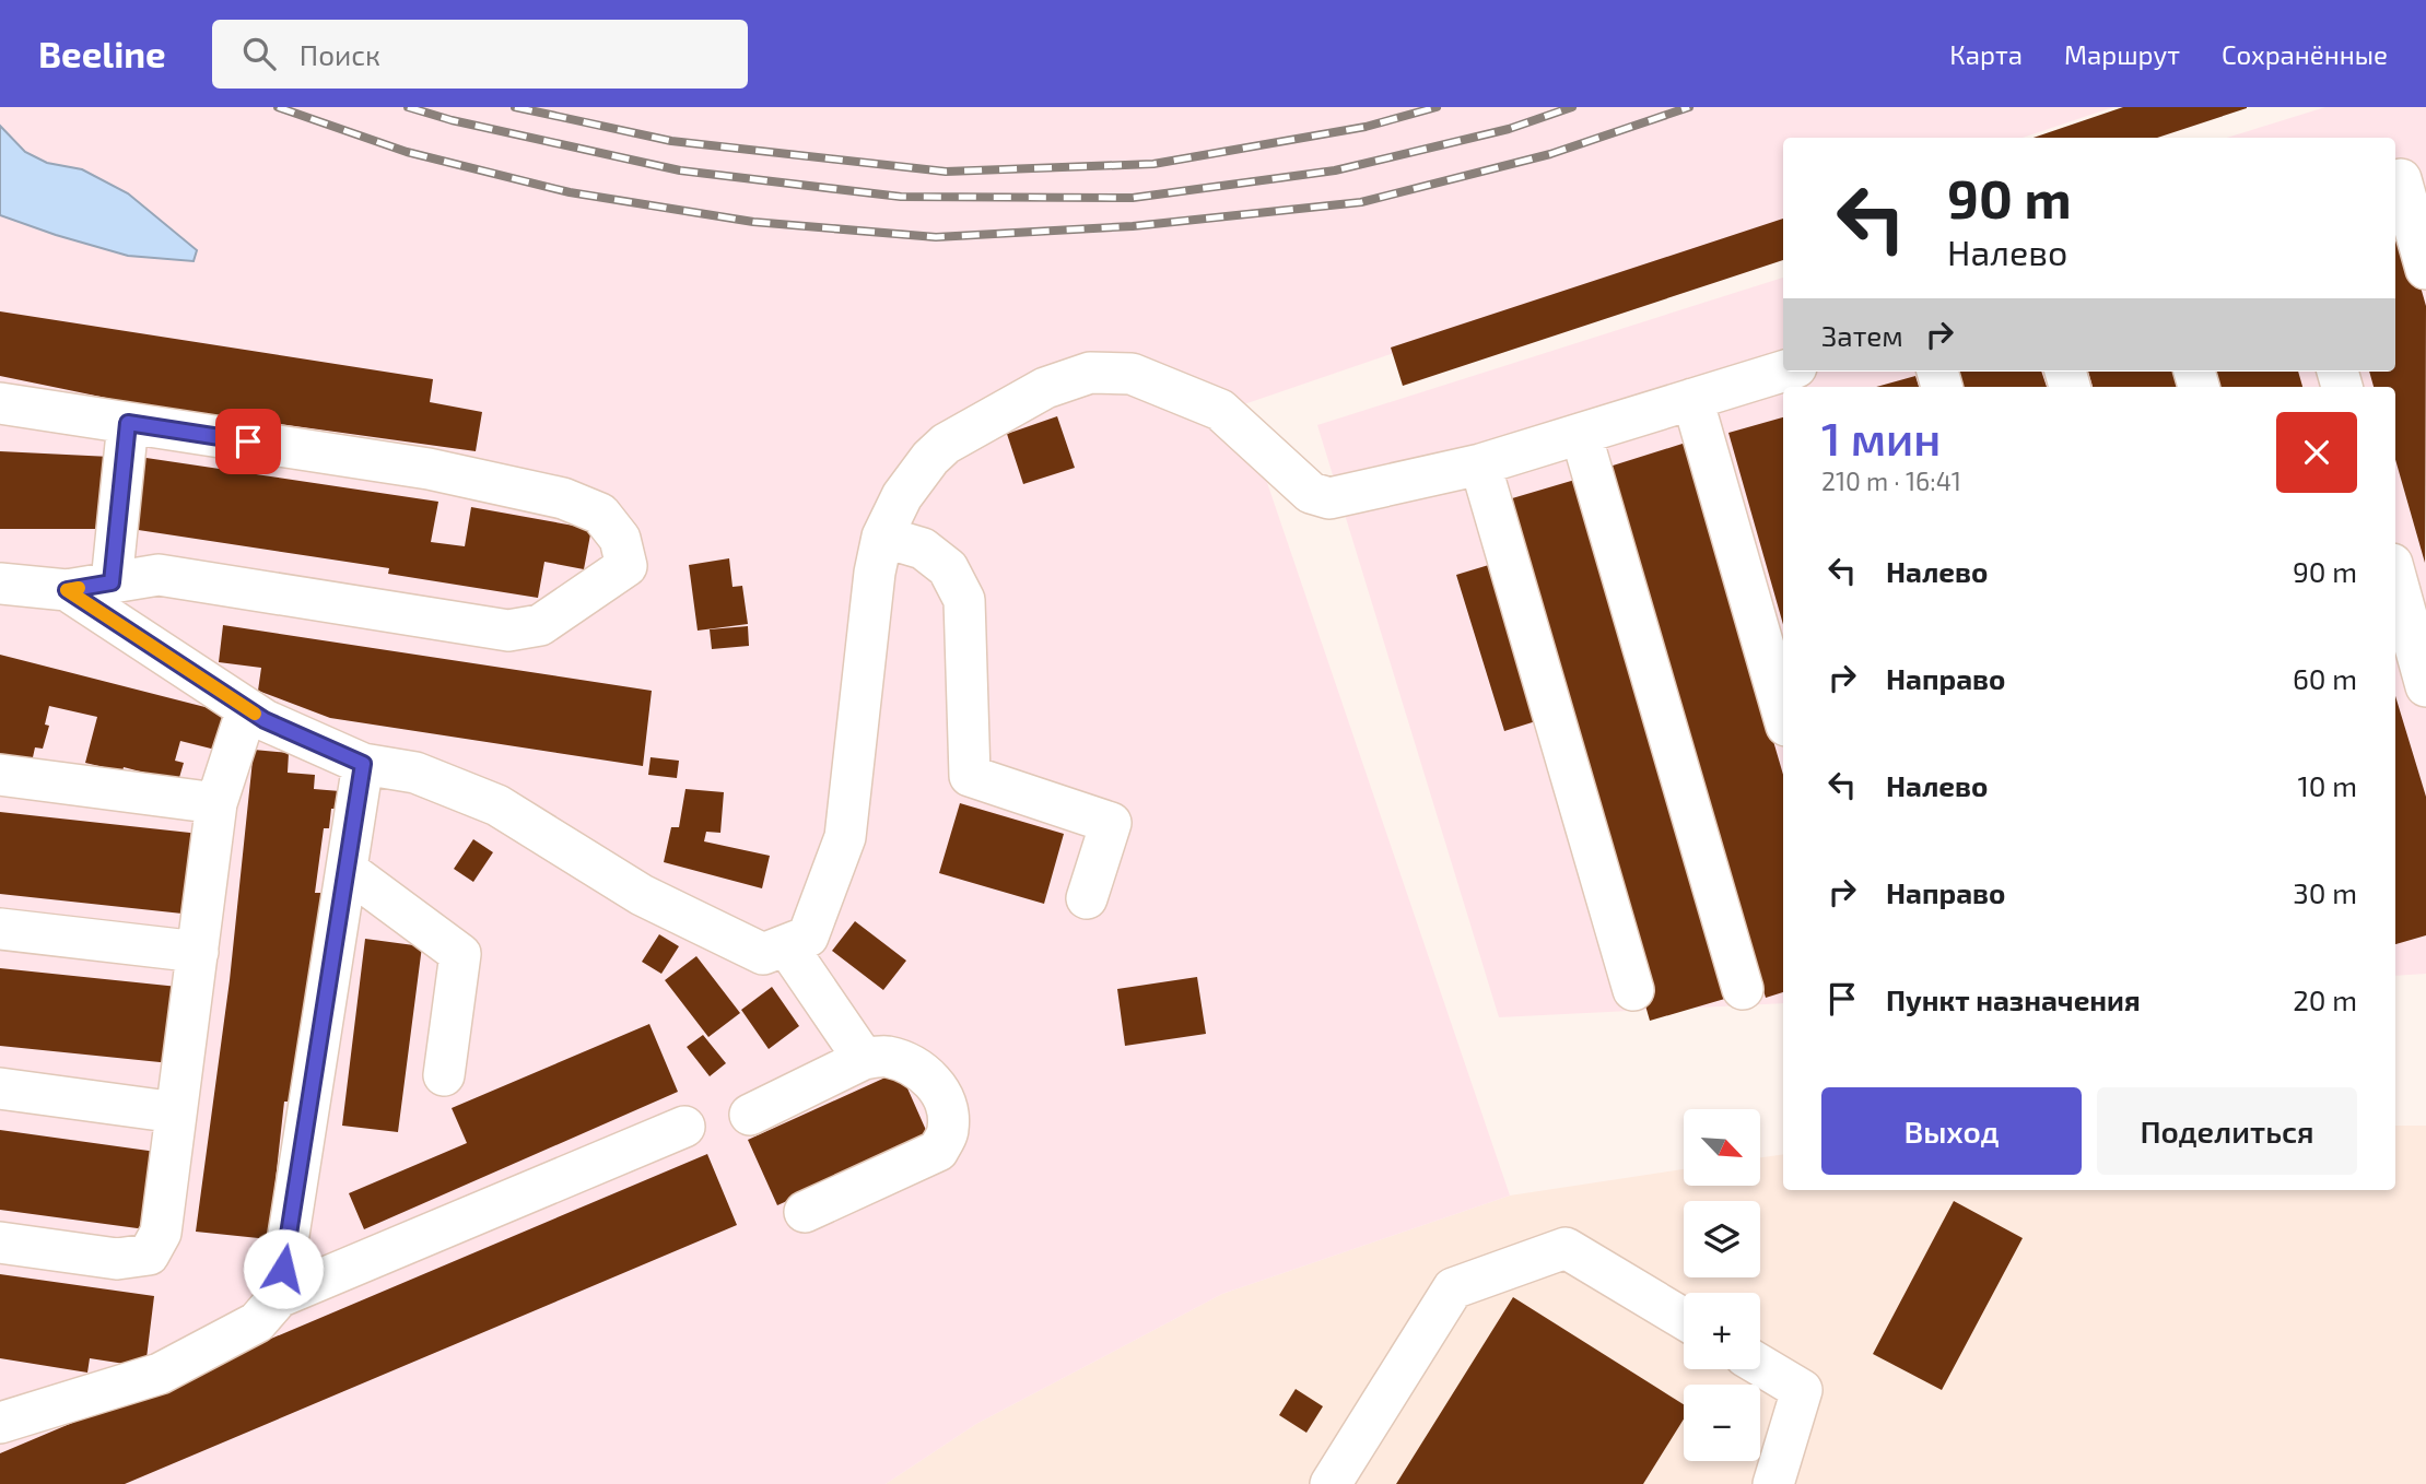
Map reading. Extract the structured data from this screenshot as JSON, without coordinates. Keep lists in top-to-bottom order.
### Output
{
  "north": "bottom right",
  "page": {
    "header": "Beeline",
    "search": "Поиск",
    "nav": ["Карта", "Маршрут", "Сохранённые"],
    "turn": ["90 m", "Налево"],
    "then": "Затем",
    "heading": ["1 мин", "210 m · 16:41"],
    "list": [
      {
        "name": "Налево",
        "value": "90 m"
      },
      {
        "name": "Направо",
        "value": "60 m"
      },
      {
        "name": "Налево",
        "value": "10 m"
      },
      {
        "name": "Направо",
        "value": "30 m"
      },
      {
        "name": "Пункт назначения",
        "value": "20 m"
      }
    ],
    "buttons": ["Выход", "Поделиться"],
    "map_buttons": ["+", "−"]
  }
}
